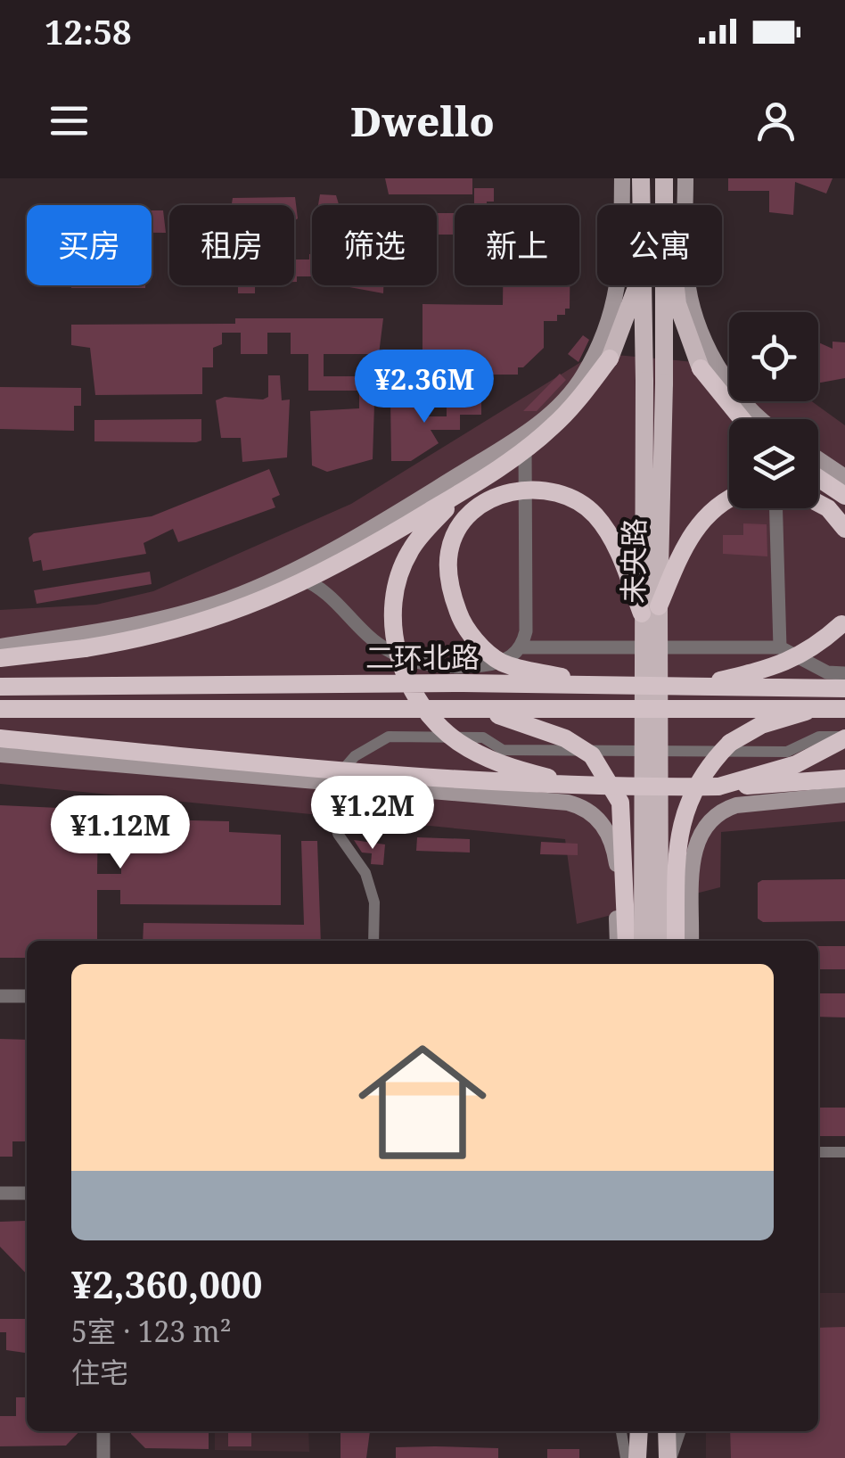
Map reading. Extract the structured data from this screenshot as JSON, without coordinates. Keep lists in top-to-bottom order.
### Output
{
  "streets": {
    "highway": ["二环北路"],
    "main road": ["未央路"]
  },
  "page": {
    "status": "12:58",
    "header": "Dwello",
    "chip": [
      "买房",
      "租房",
      "筛选",
      "新上",
      "公寓"
    ],
    "price": ["¥2.36M", "¥1.2M", "¥1.12M"],
    "list": [
      {
        "name": "¥2,360,000",
        "note": "5室 · 123 m² · 住宅"
      }
    ]
  }
}
